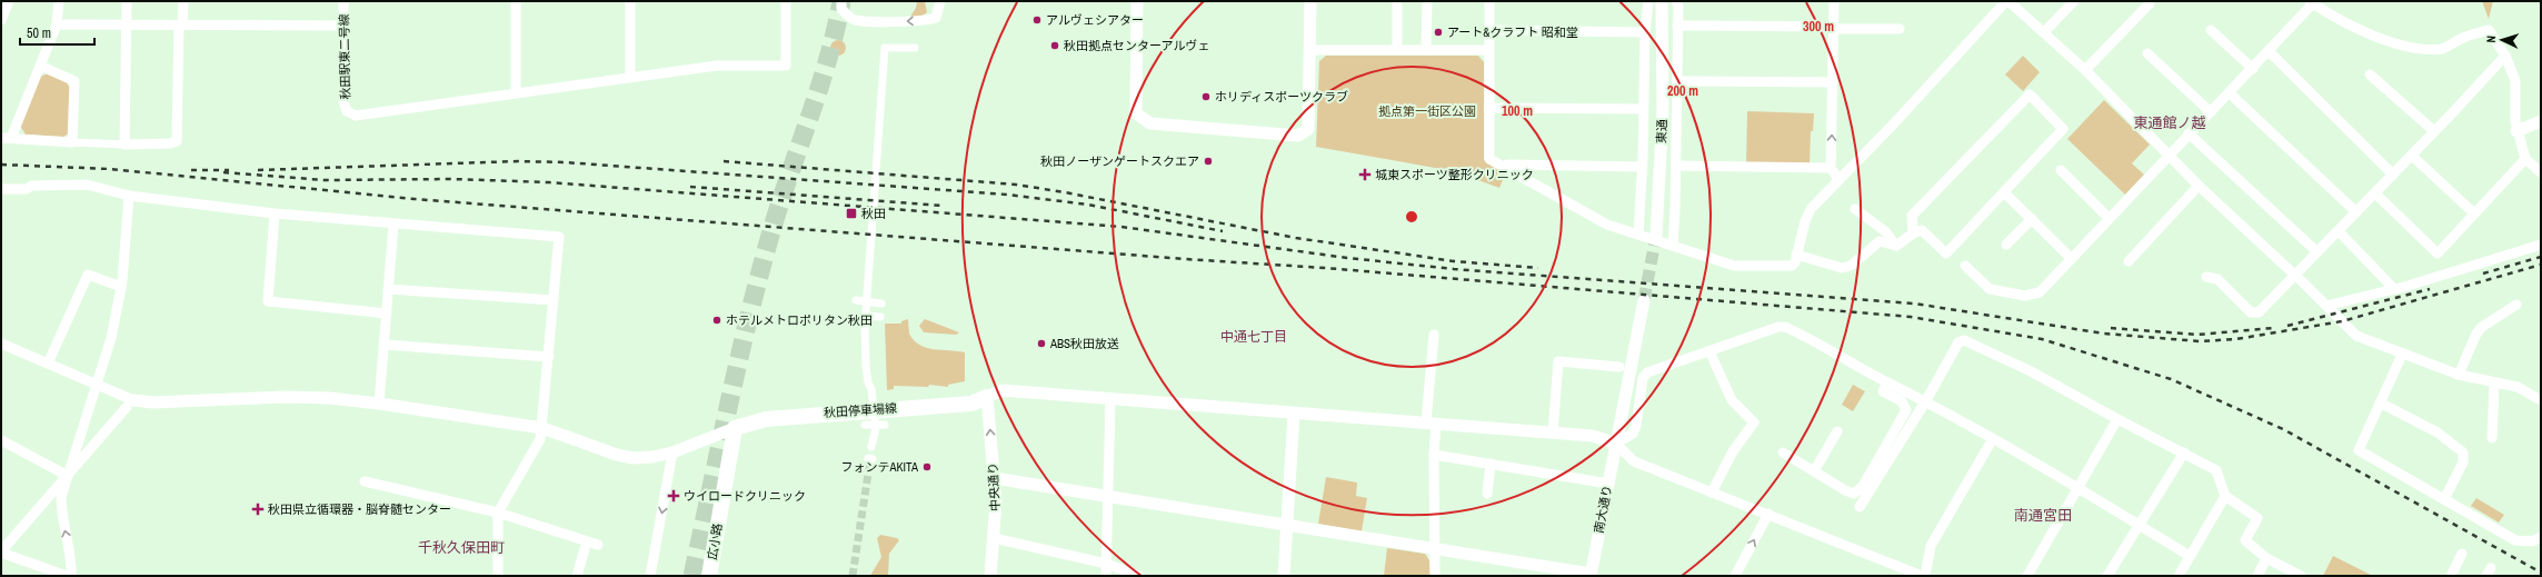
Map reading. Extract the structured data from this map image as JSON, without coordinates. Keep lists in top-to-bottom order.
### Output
{
  "streets": {
    "main road": ["秋田停車場線", "広小路"],
    "street": [
      "秋田駅東二号線",
      "東通",
      "中央通り",
      "南大通り"
    ]
  },
  "crossings": [
    ["秋田停車場線", "中央通り"],
    ["秋田停車場線", "広小路"]
  ],
  "one_way": ["中央通り"],
  "districts": [
    "東通館ノ越",
    "中通七丁目",
    "南通宮田",
    "千秋久保田町"
  ],
  "parks": ["拠点第一街区公園"],
  "places": {
    "other": [
      "アルヴェシアター",
      "アート&クラフト 昭和堂",
      "秋田拠点センターアルヴェ",
      "ホリディスポーツクラブ",
      "秋田ノーザンゲートスクエア",
      "ホテルメトロポリタン秋田",
      "ABS秋田放送",
      "フォンテAKITA"
    ],
    "health": ["城東スポーツ整形クリニック", "ウイロードクリニック", "秋田県立循環器・脳脊髄センター"],
    "transit": ["秋田"]
  },
  "scale_bar": "50 m",
  "north": "left",
  "rings": ["300 m", "200 m", "100 m"]
}
